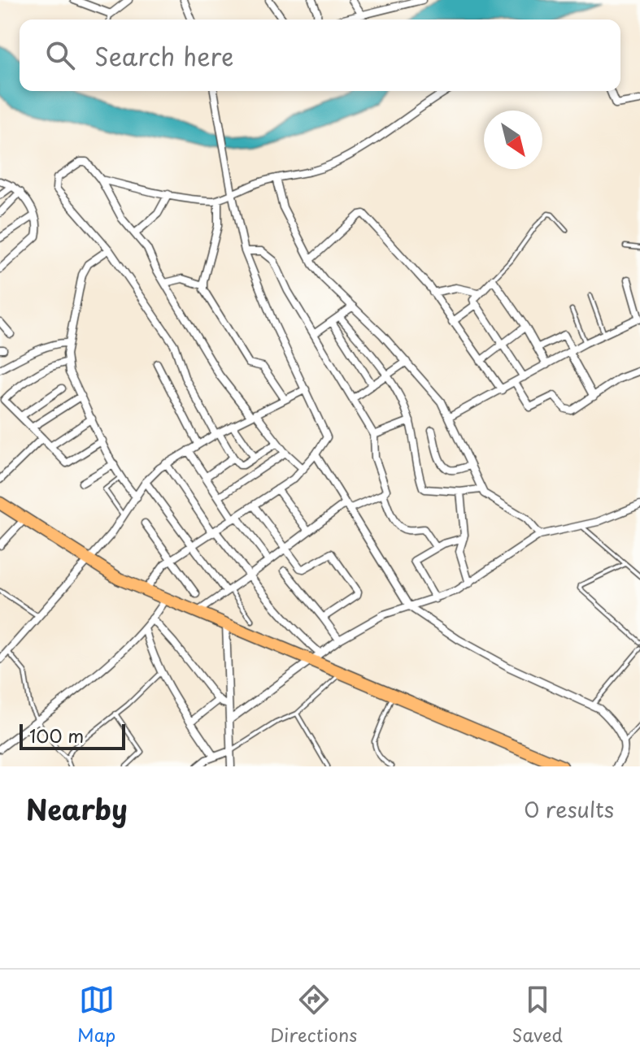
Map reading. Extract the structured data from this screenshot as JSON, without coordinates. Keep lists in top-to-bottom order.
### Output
{
  "scale_bar": "100 m",
  "north": "bottom right",
  "page": {
    "search": "Search here",
    "scale": "100 m",
    "heading": ["Nearby", "0 results"],
    "nav": ["Map", "Directions", "Saved"]
  }
}
